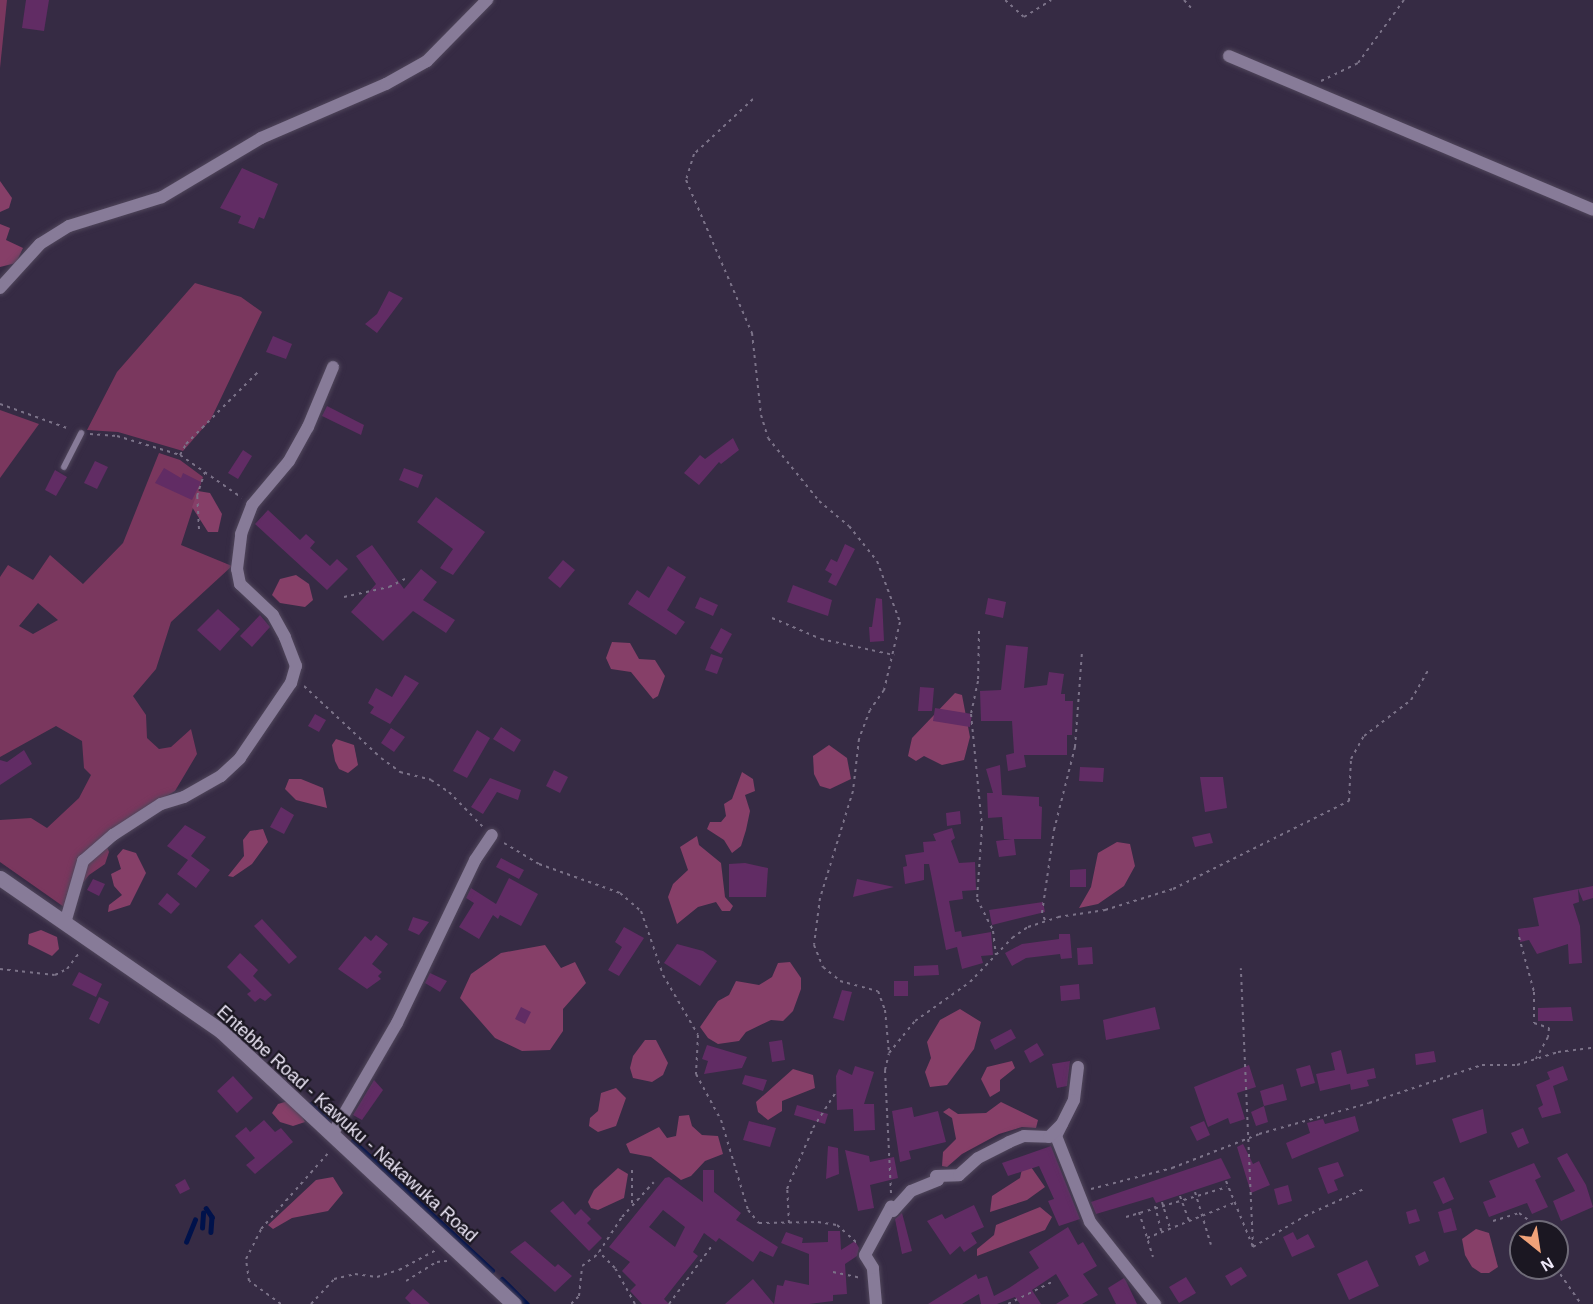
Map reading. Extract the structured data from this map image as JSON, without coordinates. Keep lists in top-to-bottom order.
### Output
{
  "streets": {
    "main road": ["Entebbe Road - Kawuku - Nakawuka Road"]
  },
  "north": "bottom right"
}
